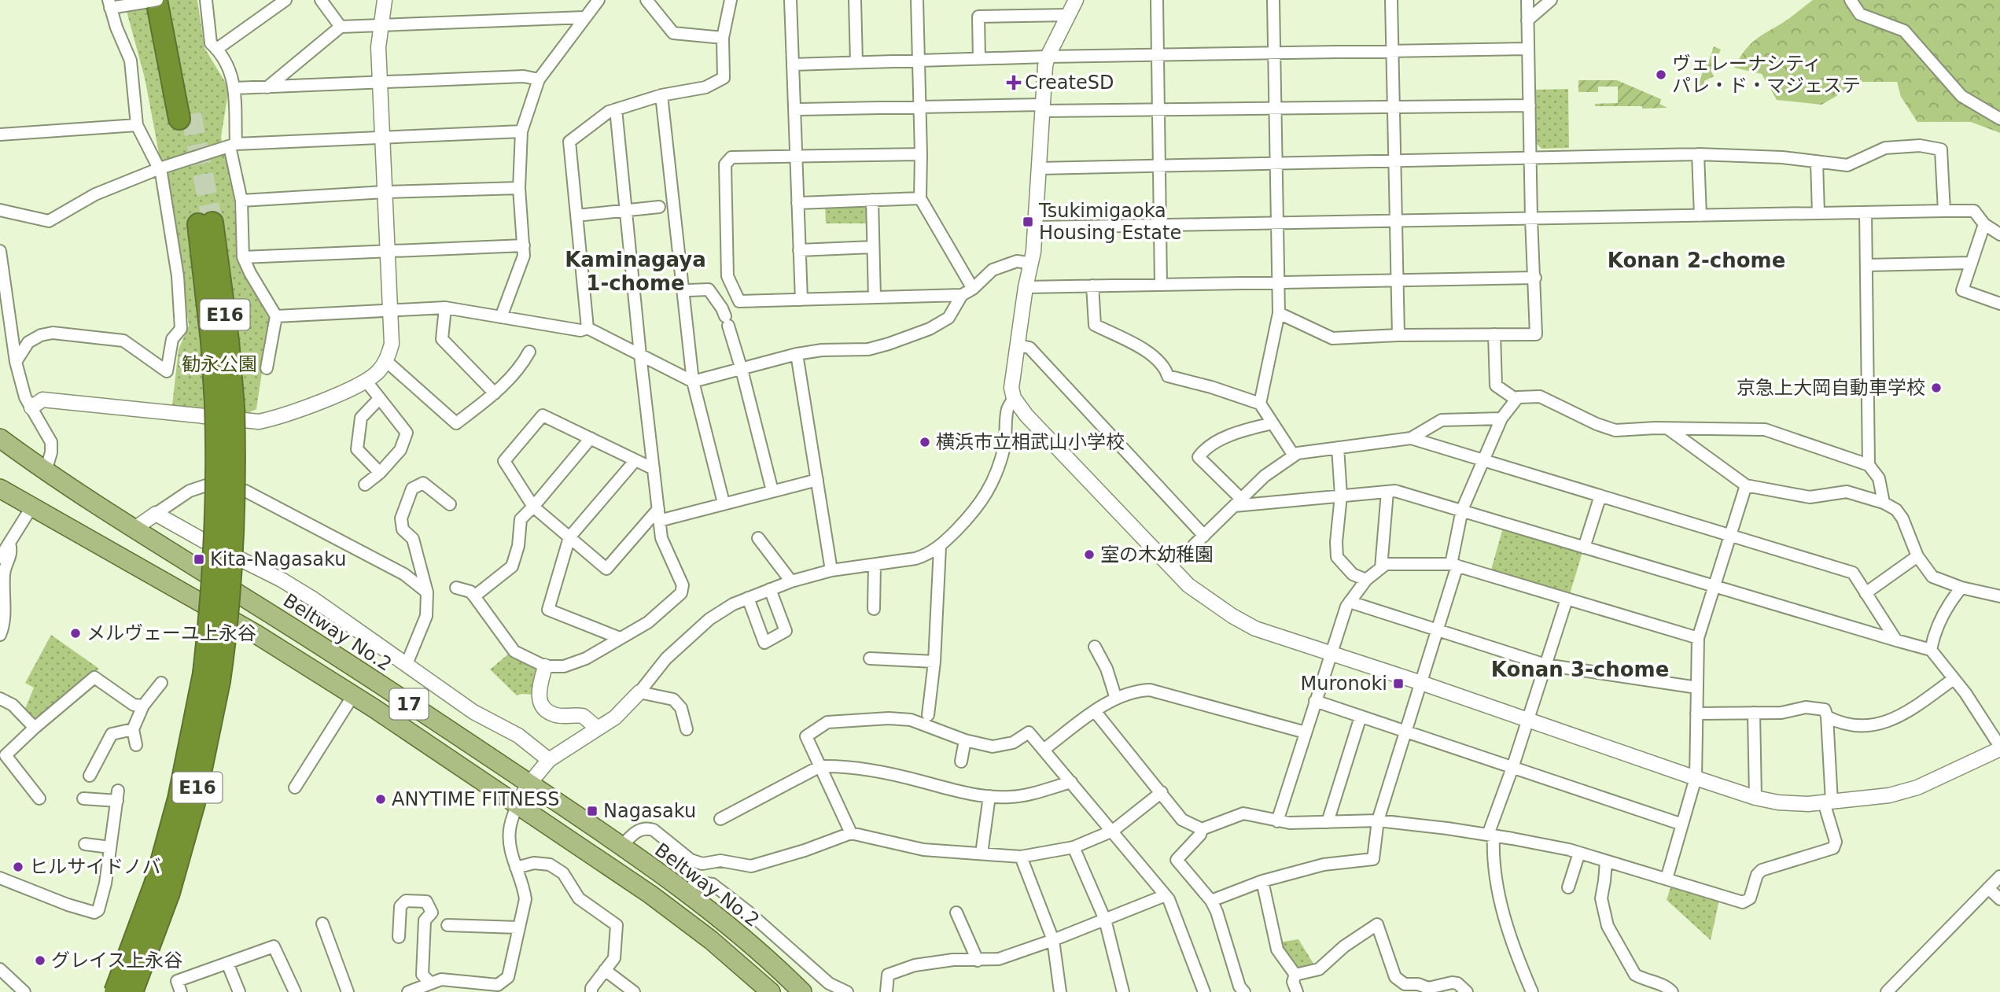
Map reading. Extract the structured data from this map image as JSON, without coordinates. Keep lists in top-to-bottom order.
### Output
{
  "streets": {
    "highway": ["E16"],
    "main road": ["Beltway No.2", "17"]
  },
  "districts": ["Kaminagaya 1-chome", "Konan 2-chome", "Konan 3-chome"],
  "parks": ["勧永公園"],
  "places": {
    "other": [
      "ヴェレーナシティ パレ・ド・マジェステ",
      "京急上大岡自動車学校",
      "横浜市立相武山小学校",
      "室の木幼稚園",
      "メルヴェーユ上永谷",
      "ANYTIME FITNESS",
      "ヒルサイドノバ",
      "グレイス上永谷"
    ],
    "health": ["CreateSD"],
    "transit": [
      "Tsukimigaoka Housing Estate",
      "Kita-Nagasaku",
      "Muronoki",
      "Nagasaku"
    ]
  }
}
